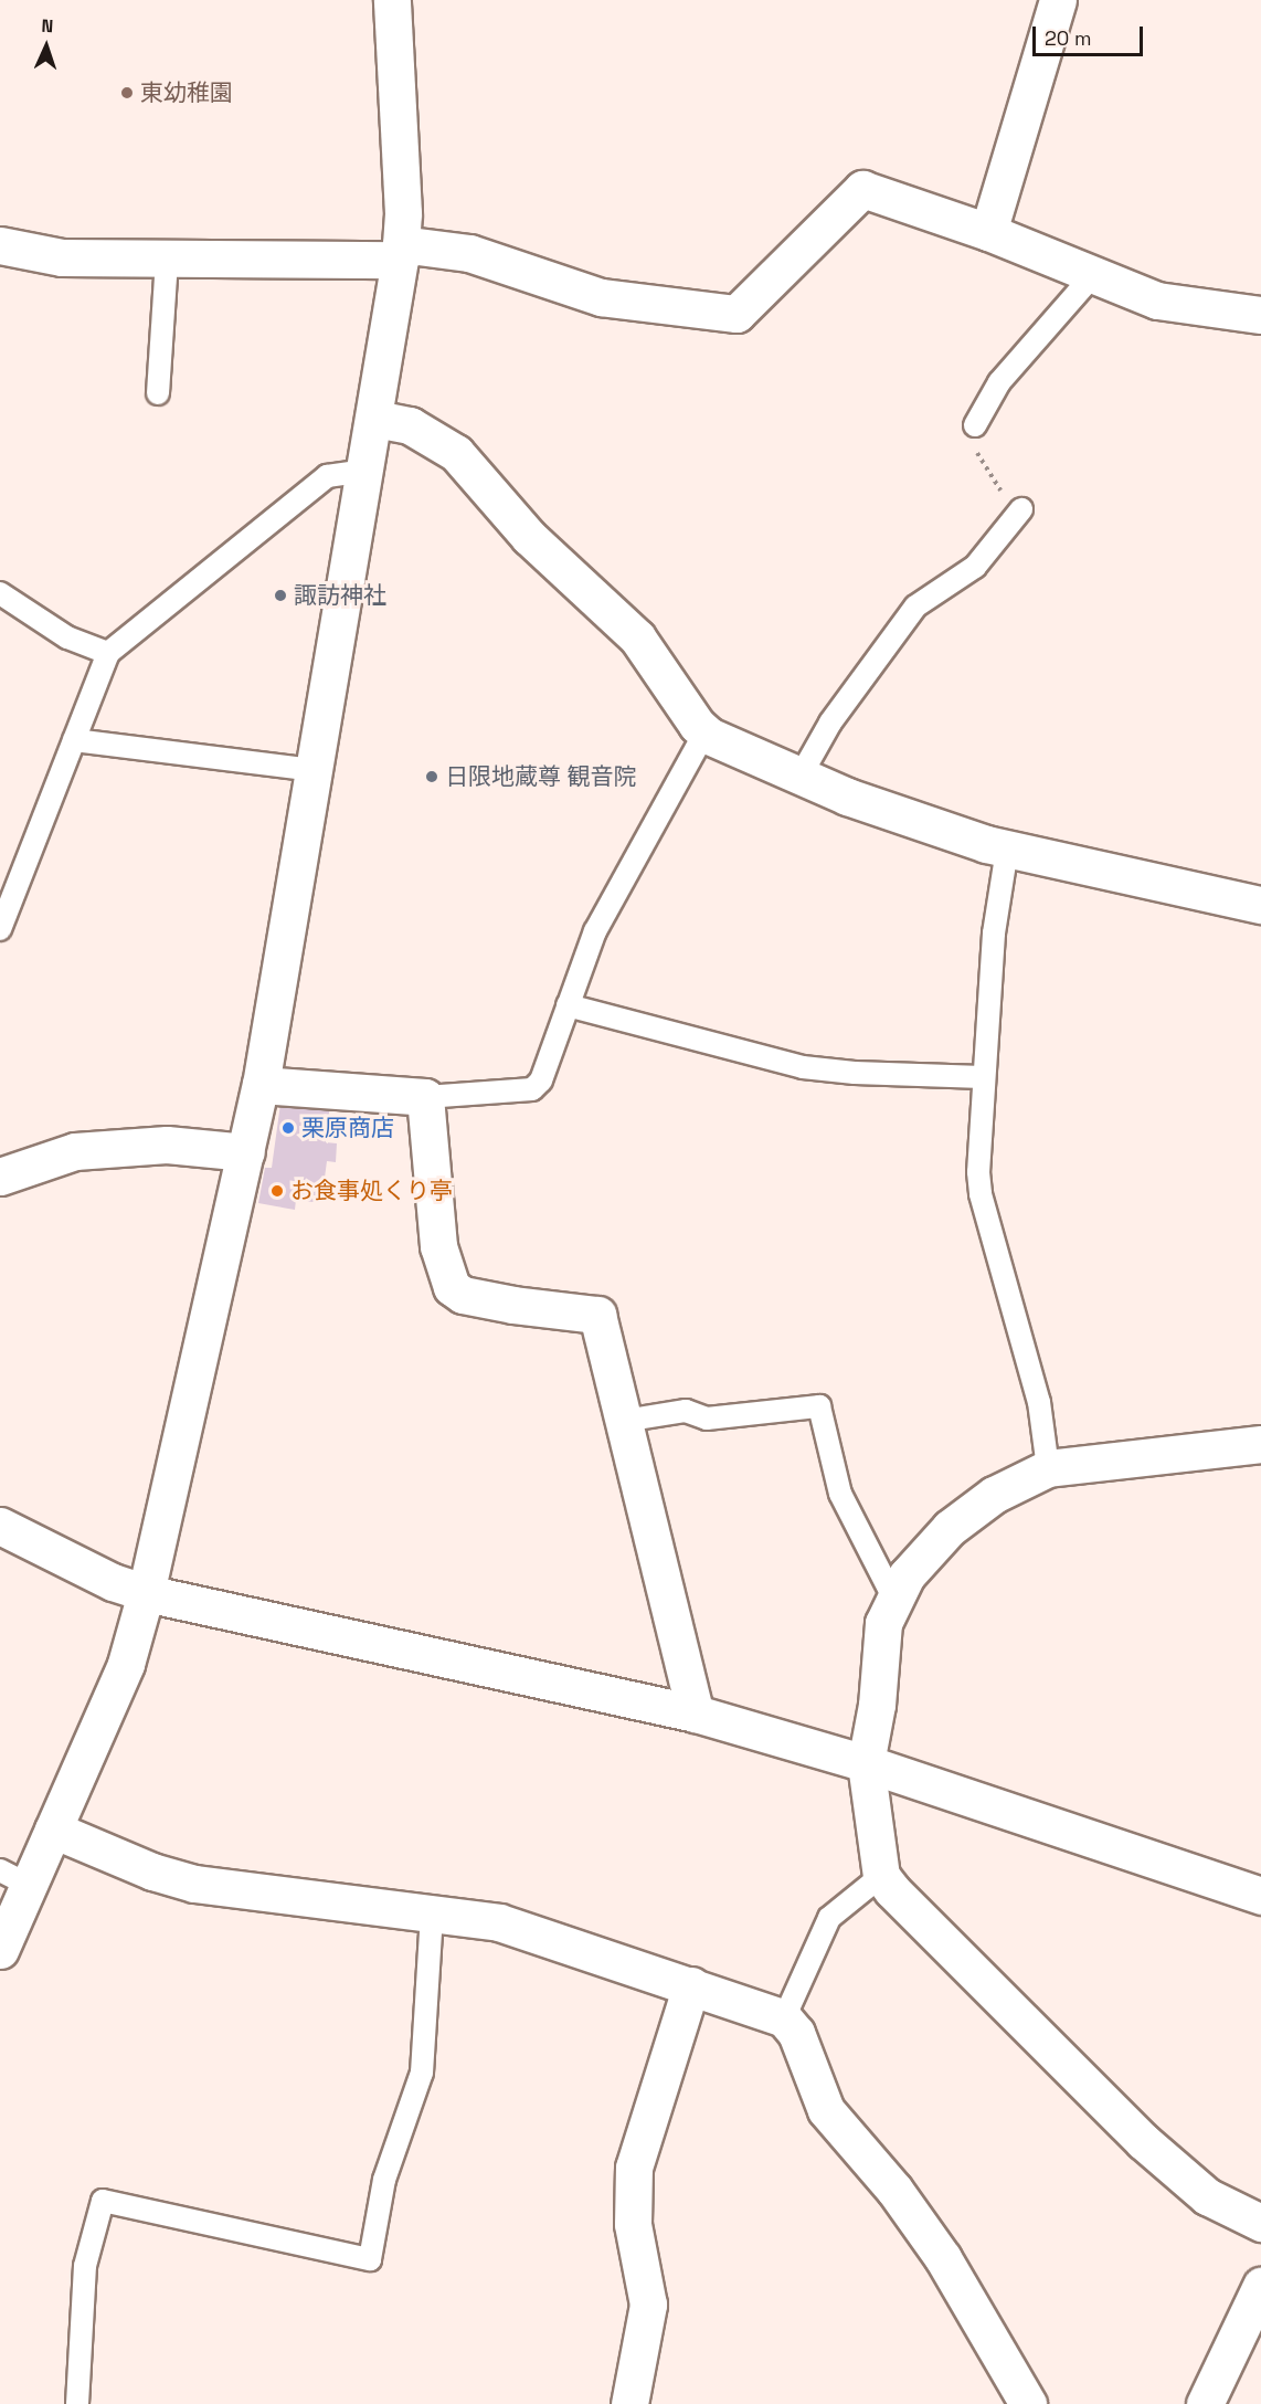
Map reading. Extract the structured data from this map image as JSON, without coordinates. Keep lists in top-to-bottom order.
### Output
{
  "places": [
    "東幼稚園",
    "諏訪神社",
    "日限地蔵尊 観音院",
    "栗原商店",
    "お食事処くり亭"
  ],
  "scale_bar": "20 m",
  "north": "top"
}
